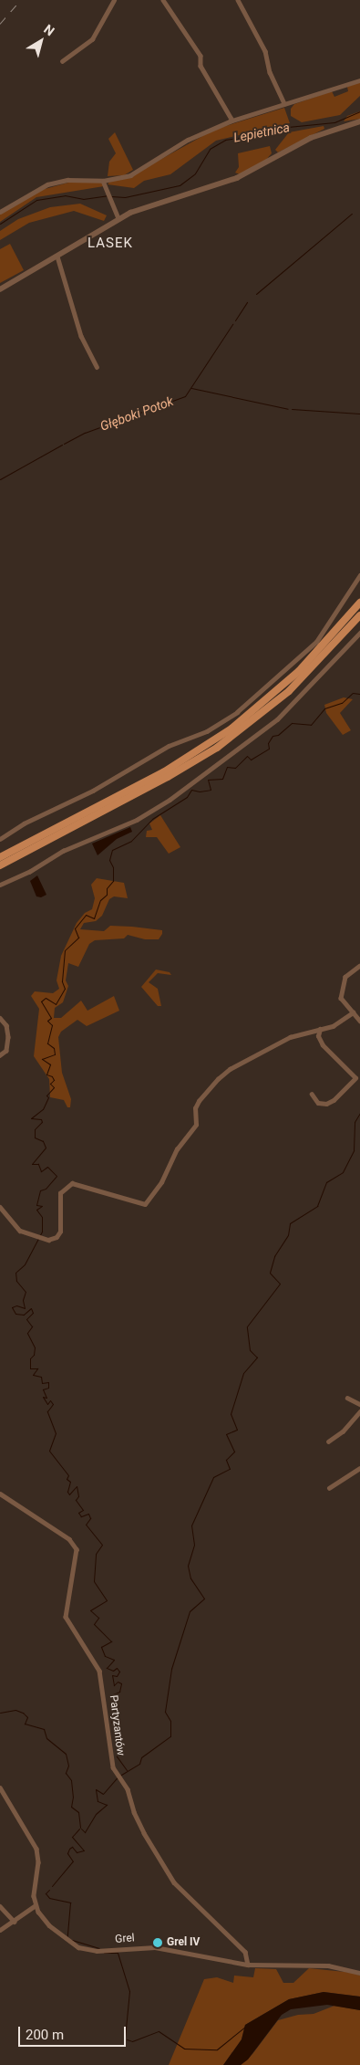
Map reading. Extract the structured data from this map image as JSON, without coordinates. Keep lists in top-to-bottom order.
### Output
{
  "streets": {
    "street": ["Partyzantów", "Grel"]
  },
  "crossings": [
    ["Partyzantów", "Grel"]
  ],
  "districts": ["LASEK"],
  "water": ["Lepietnica", "Głęboki Potok"],
  "places": ["Grel IV"],
  "scale_bar": "200 m",
  "north": "top right"
}
